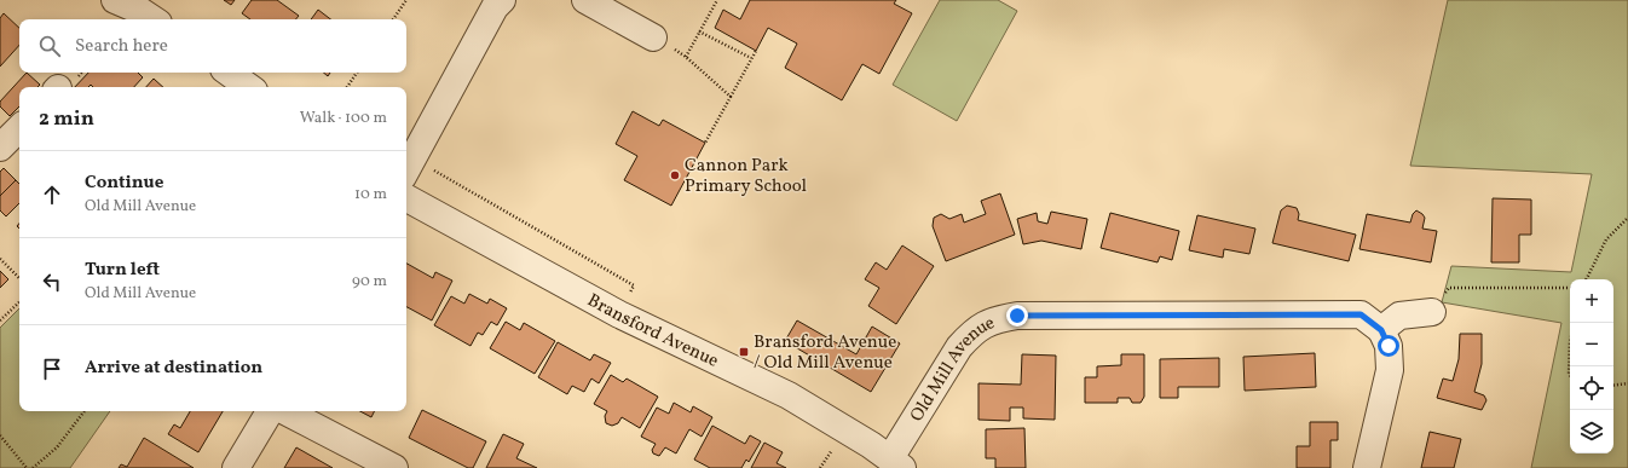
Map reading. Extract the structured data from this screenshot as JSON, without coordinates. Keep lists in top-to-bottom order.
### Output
{
  "streets": {
    "street": ["Bransford Avenue", "Old Mill Avenue"]
  },
  "crossings": [
    ["Bransford Avenue", "Old Mill Avenue"]
  ],
  "places": {
    "other": ["Cannon Park Primary School"],
    "transit": ["Bransford Avenue / Old Mill Avenue"]
  },
  "page": {
    "search": "Search here",
    "heading": ["2 min", "Walk · 100 m"],
    "list": [
      ["Continue", "Old Mill Avenue", "10 m"],
      ["Turn left", "Old Mill Avenue", "90 m"],
      "Arrive at destination"
    ],
    "map_buttons": ["+", "−"]
  }
}
